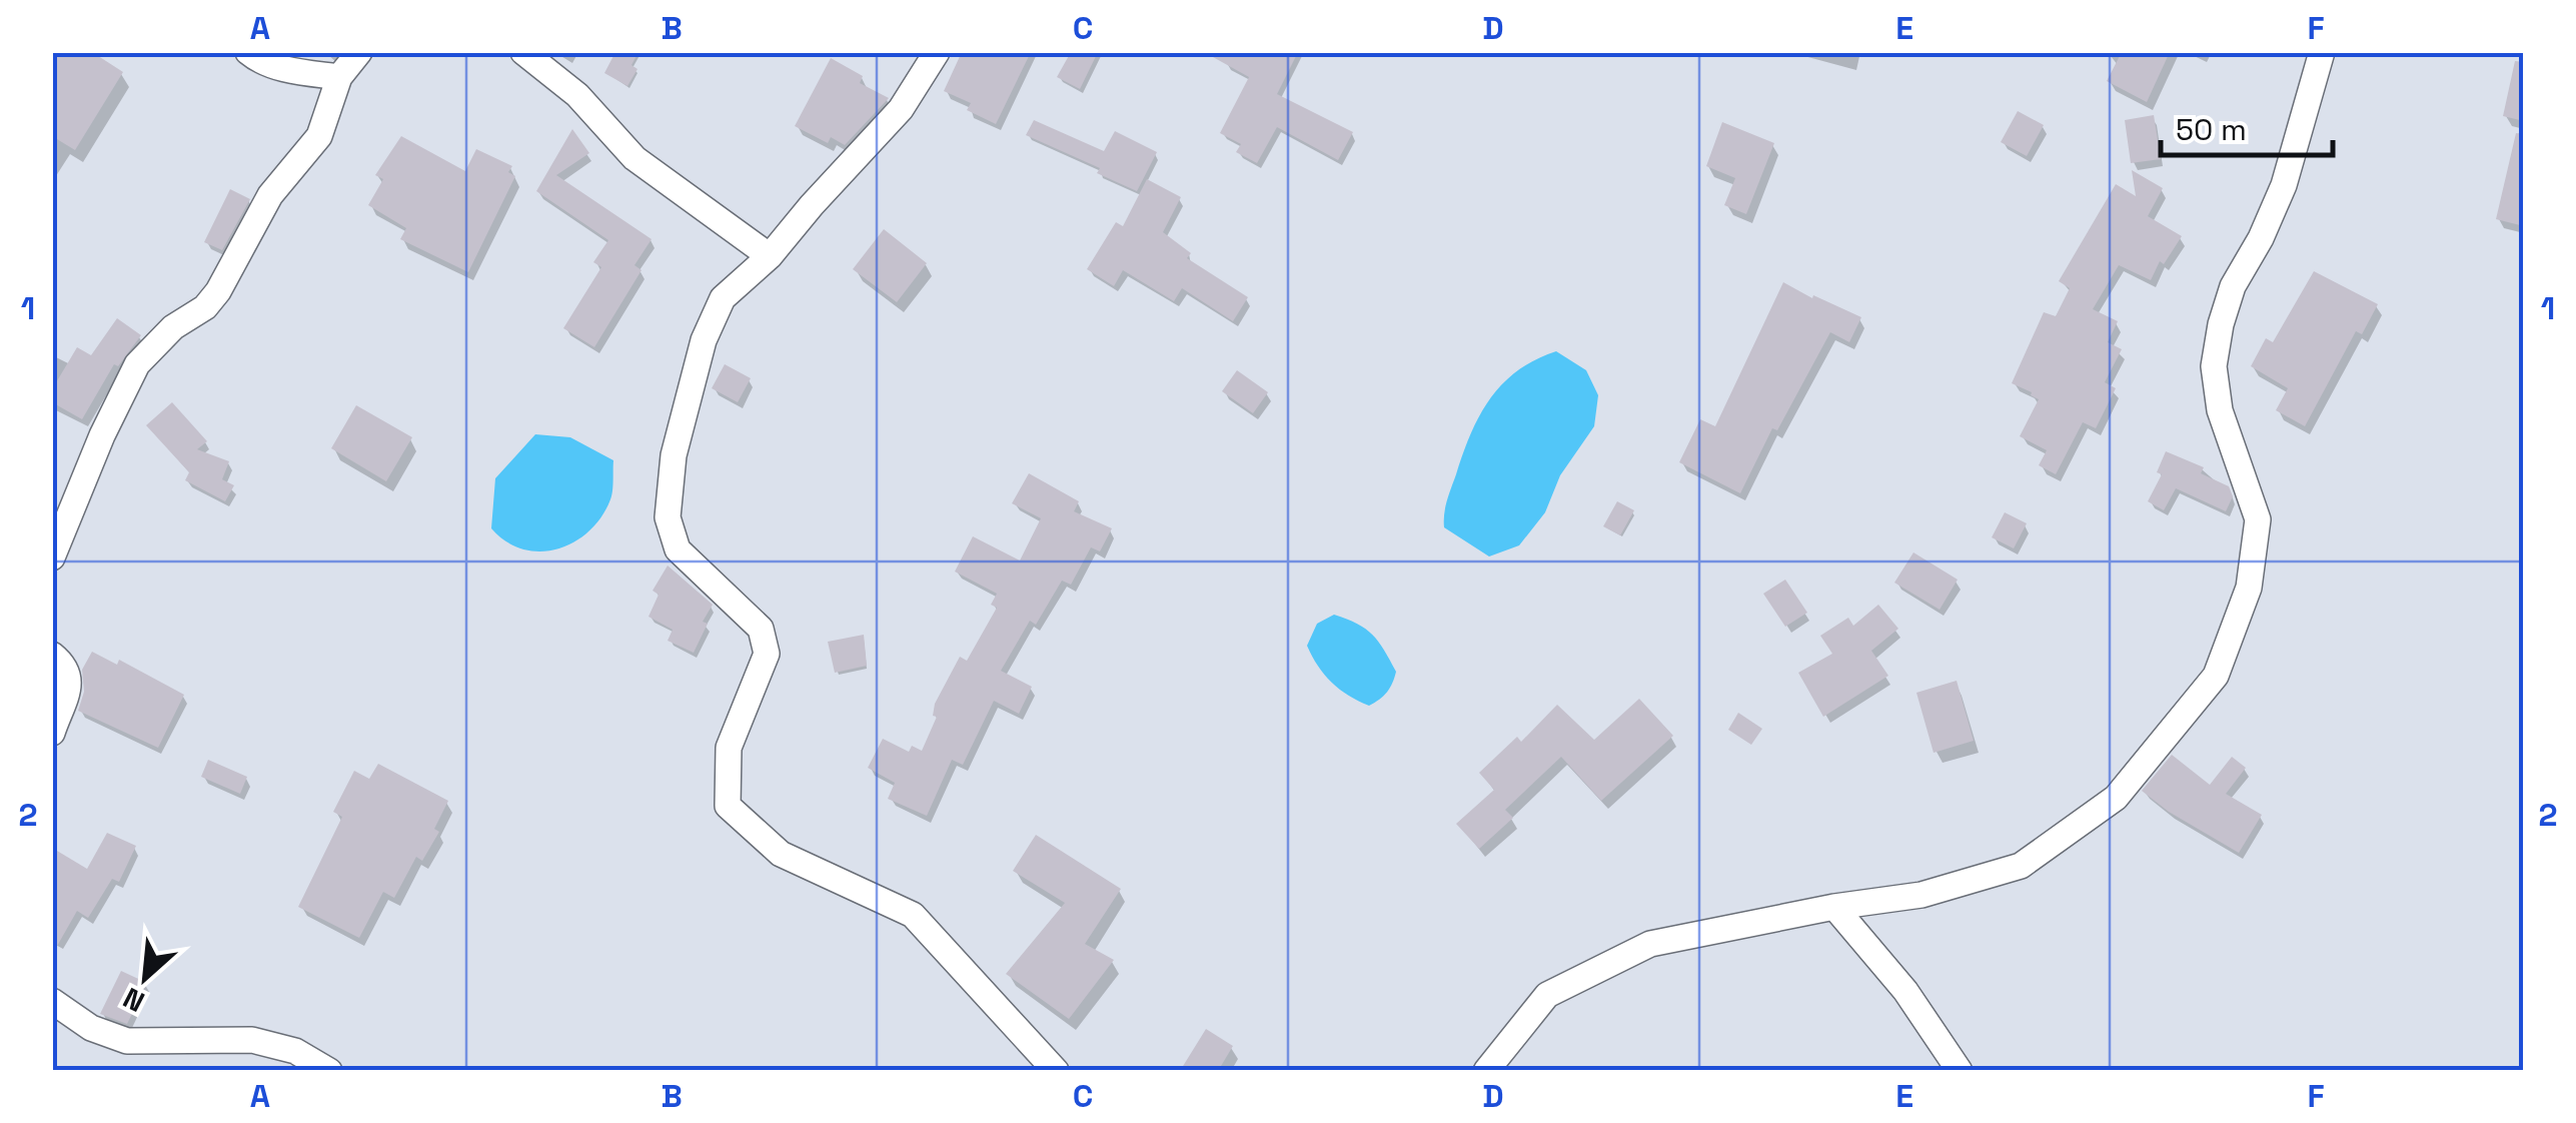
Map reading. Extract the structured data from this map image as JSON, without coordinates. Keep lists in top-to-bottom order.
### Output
{
  "scale_bar": "50 m",
  "north": "bottom left",
  "grid": {
    "columns": [
      "A",
      "B",
      "C",
      "D",
      "E",
      "F"
    ],
    "rows": ["1", "2"]
  }
}
